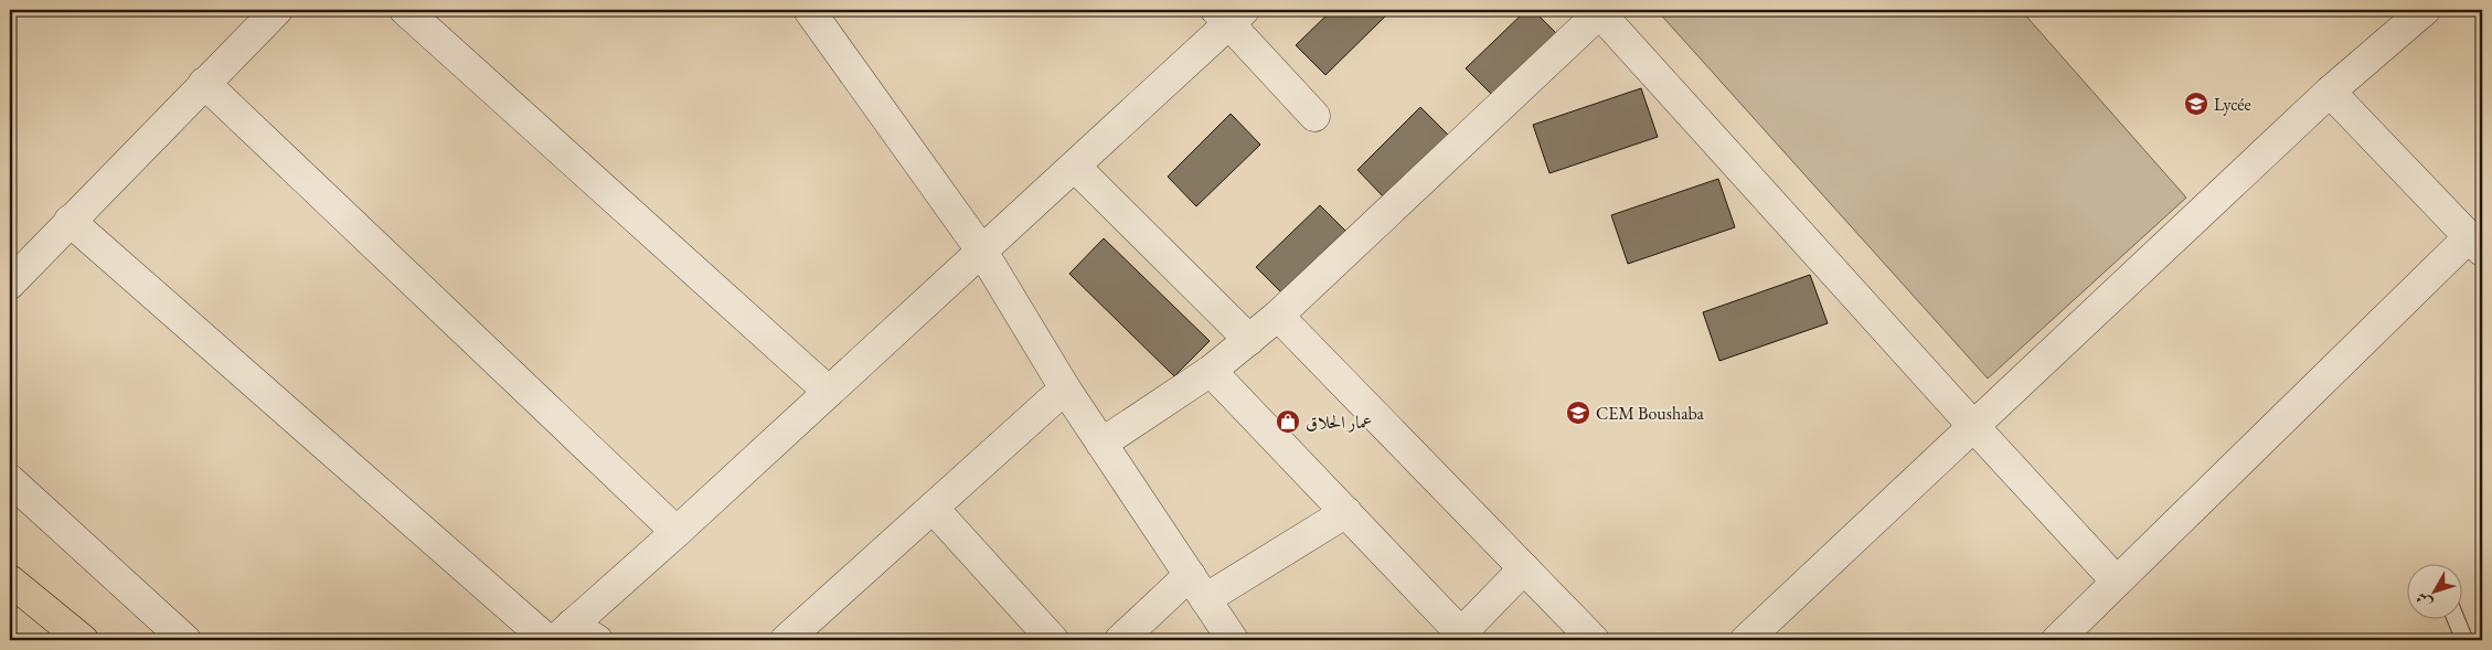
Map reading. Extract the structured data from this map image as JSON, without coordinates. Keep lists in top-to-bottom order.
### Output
{
  "places": {
    "school or university": ["Lycée", "CEM Boushaba"],
    "shop": ["عمار الحلاق"]
  },
  "north": "bottom left"
}
